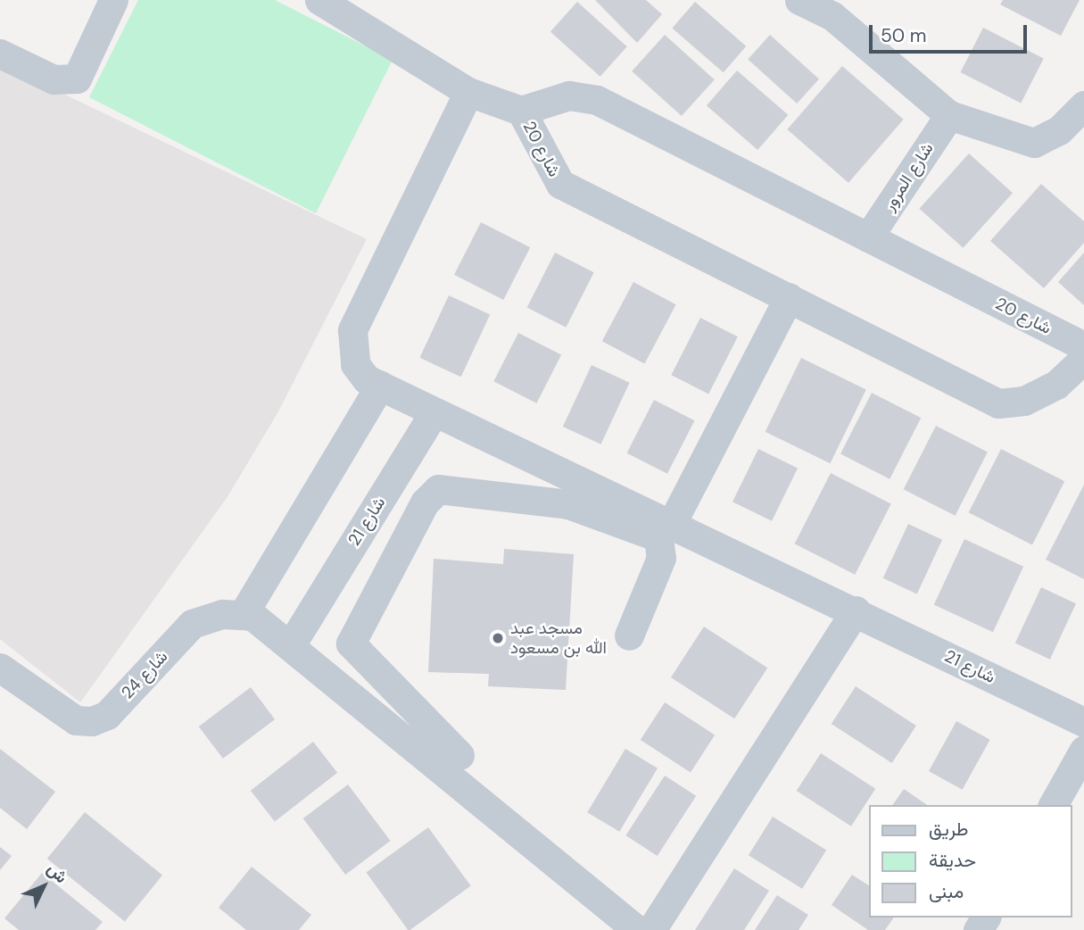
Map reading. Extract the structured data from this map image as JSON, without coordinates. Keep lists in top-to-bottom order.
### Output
{
  "streets": {
    "street": [
      "شارع 20",
      "شارع المرور",
      "شارع 21",
      "شارع 24"
    ]
  },
  "crossings": [
    ["شارع 20", "شارع المرور"]
  ],
  "places": ["مسجد عبد الله بن مسعود"],
  "legend": ["طريق", "حديقة", "مبنى"],
  "scale_bar": "50 m",
  "north": "top right"
}
